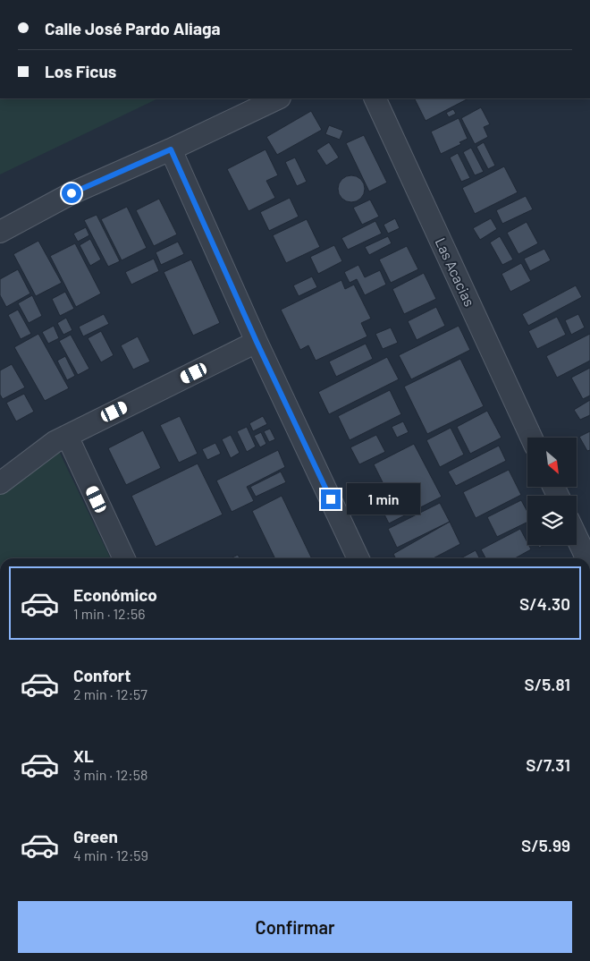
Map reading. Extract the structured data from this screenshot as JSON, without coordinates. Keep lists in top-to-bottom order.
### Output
{
  "streets": {
    "street": ["Las Acacias"]
  },
  "north": "bottom right",
  "page": {
    "banner": ["Calle José Pardo Aliaga", "Los Ficus"],
    "bubble": "1 min",
    "list": [
      {
        "name": "Económico",
        "note": "1 min · 12:56",
        "value": "S/4.30"
      },
      {
        "name": "Confort",
        "note": "2 min · 12:57",
        "value": "S/5.81"
      },
      {
        "name": "XL",
        "note": "3 min · 12:58",
        "value": "S/7.31"
      },
      {
        "name": "Green",
        "note": "4 min · 12:59",
        "value": "S/5.99"
      }
    ],
    "buttons": "Confirmar"
  }
}
